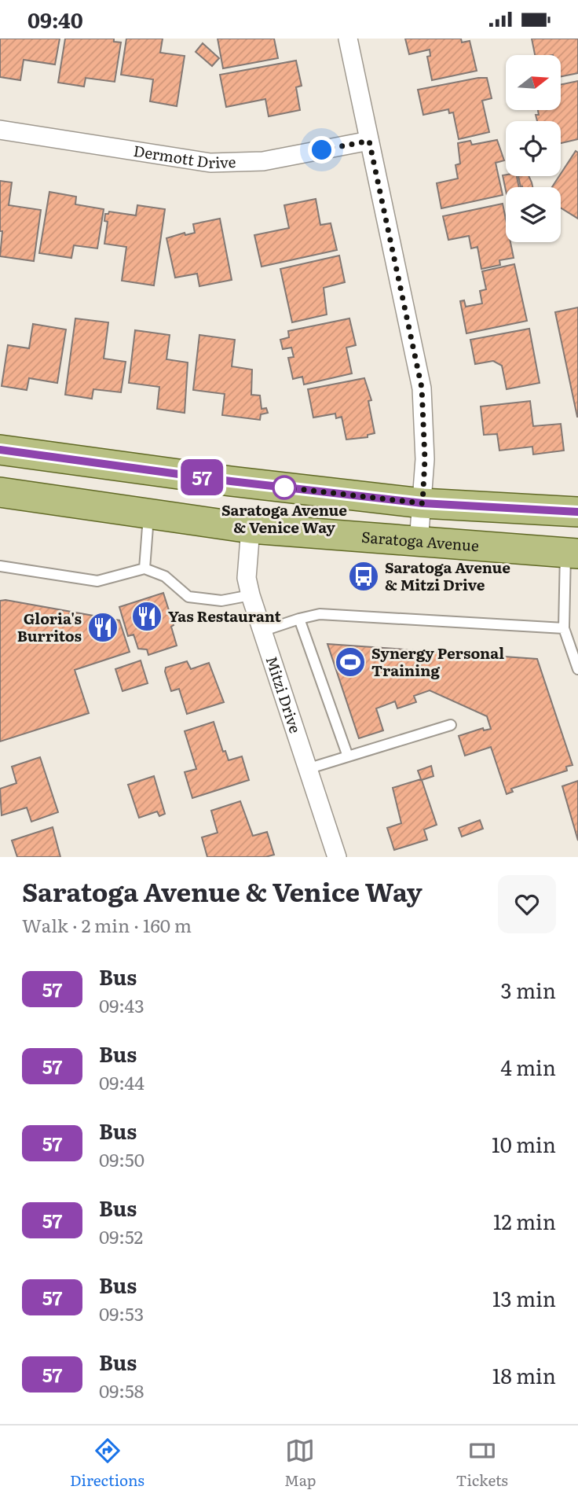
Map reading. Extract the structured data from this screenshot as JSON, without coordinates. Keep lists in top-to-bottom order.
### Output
{
  "streets": {
    "main road": ["Saratoga Avenue"],
    "street": ["Dermott Drive", "Mitzi Drive"]
  },
  "crossings": [
    ["Saratoga Avenue", "Mitzi Drive"]
  ],
  "places": {
    "other": ["Saratoga Avenue & Venice Way"],
    "bus stop": ["Saratoga Avenue & Mitzi Drive"],
    "restaurant": ["Yas Restaurant", "Gloria's Burritos"],
    "sports": ["Synergy Personal Training"]
  },
  "lines": ["bus line 57"],
  "north": "right",
  "page": {
    "status": "09:40",
    "on_map": "57",
    "heading": ["Saratoga Avenue & Venice Way", "Walk · 2 min · 160 m"],
    "list": [
      {
        "mark": "57",
        "name": "Bus",
        "note": "09:43",
        "value": "3 min"
      },
      {
        "mark": "57",
        "name": "Bus",
        "note": "09:44",
        "value": "4 min"
      },
      {
        "mark": "57",
        "name": "Bus",
        "note": "09:50",
        "value": "10 min"
      },
      {
        "mark": "57",
        "name": "Bus",
        "note": "09:52",
        "value": "12 min"
      },
      {
        "mark": "57",
        "name": "Bus",
        "note": "09:53",
        "value": "13 min"
      },
      {
        "mark": "57",
        "name": "Bus",
        "note": "09:58",
        "value": "18 min"
      }
    ],
    "tabs": ["Directions", "Map", "Tickets"]
  }
}
